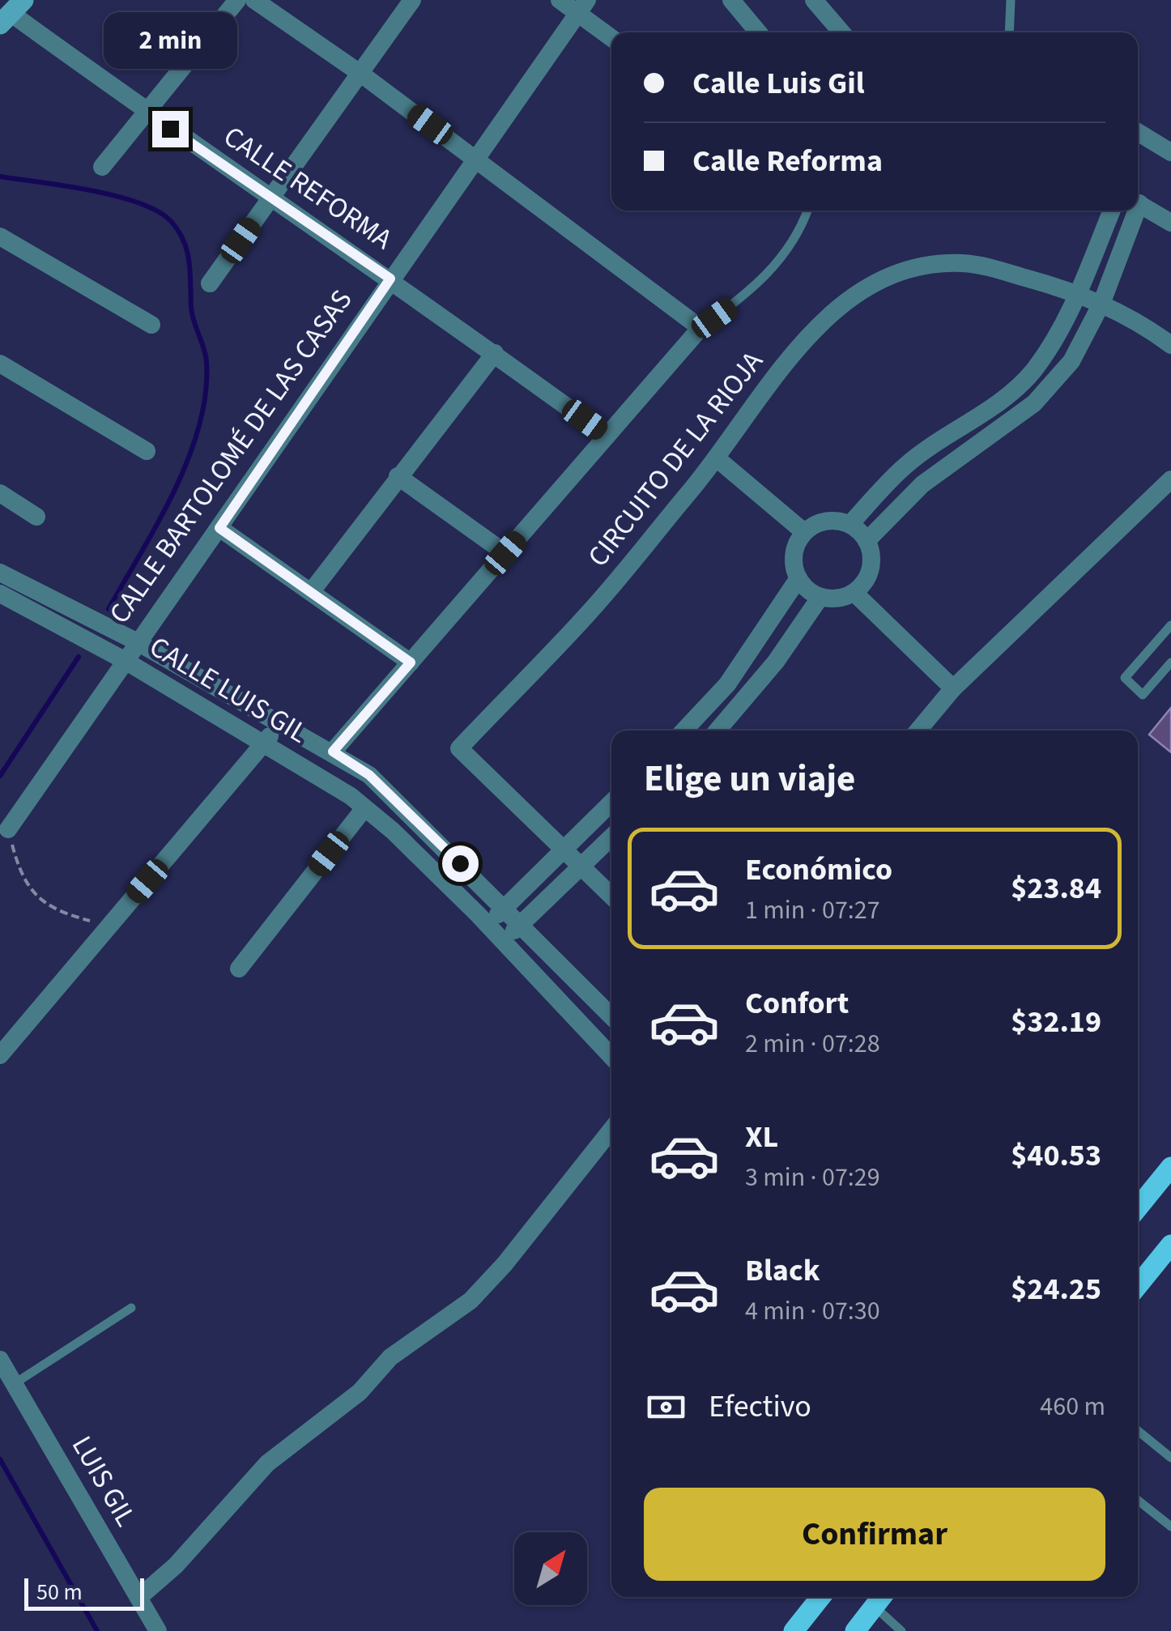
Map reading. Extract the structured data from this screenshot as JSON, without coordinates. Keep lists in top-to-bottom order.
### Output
{
  "streets": {
    "street": [
      "CALLE REFORMA",
      "CALLE BARTOLOMÉ DE LAS CASAS",
      "CIRCUITO DE LA RIOJA",
      "CALLE LUIS GIL",
      "LUIS GIL"
    ]
  },
  "crossings": [
    ["CALLE REFORMA", "CALLE BARTOLOMÉ DE LAS CASAS"],
    ["CALLE BARTOLOMÉ DE LAS CASAS", "CALLE LUIS GIL"]
  ],
  "scale_bar": "50 m",
  "north": "top right",
  "page": {
    "bubble": "2 min",
    "banner": ["Calle Luis Gil", "Calle Reforma"],
    "heading": "Elige un viaje",
    "list": [
      {
        "name": "Económico",
        "note": "1 min · 07:27",
        "value": "$23.84"
      },
      {
        "name": "Confort",
        "note": "2 min · 07:28",
        "value": "$32.19"
      },
      {
        "name": "XL",
        "note": "3 min · 07:29",
        "value": "$40.53"
      },
      {
        "name": "Black",
        "note": "4 min · 07:30",
        "value": "$24.25"
      }
    ],
    "pay": ["Efectivo", "460 m"],
    "buttons": "Confirmar",
    "scale": "50 m"
  }
}
